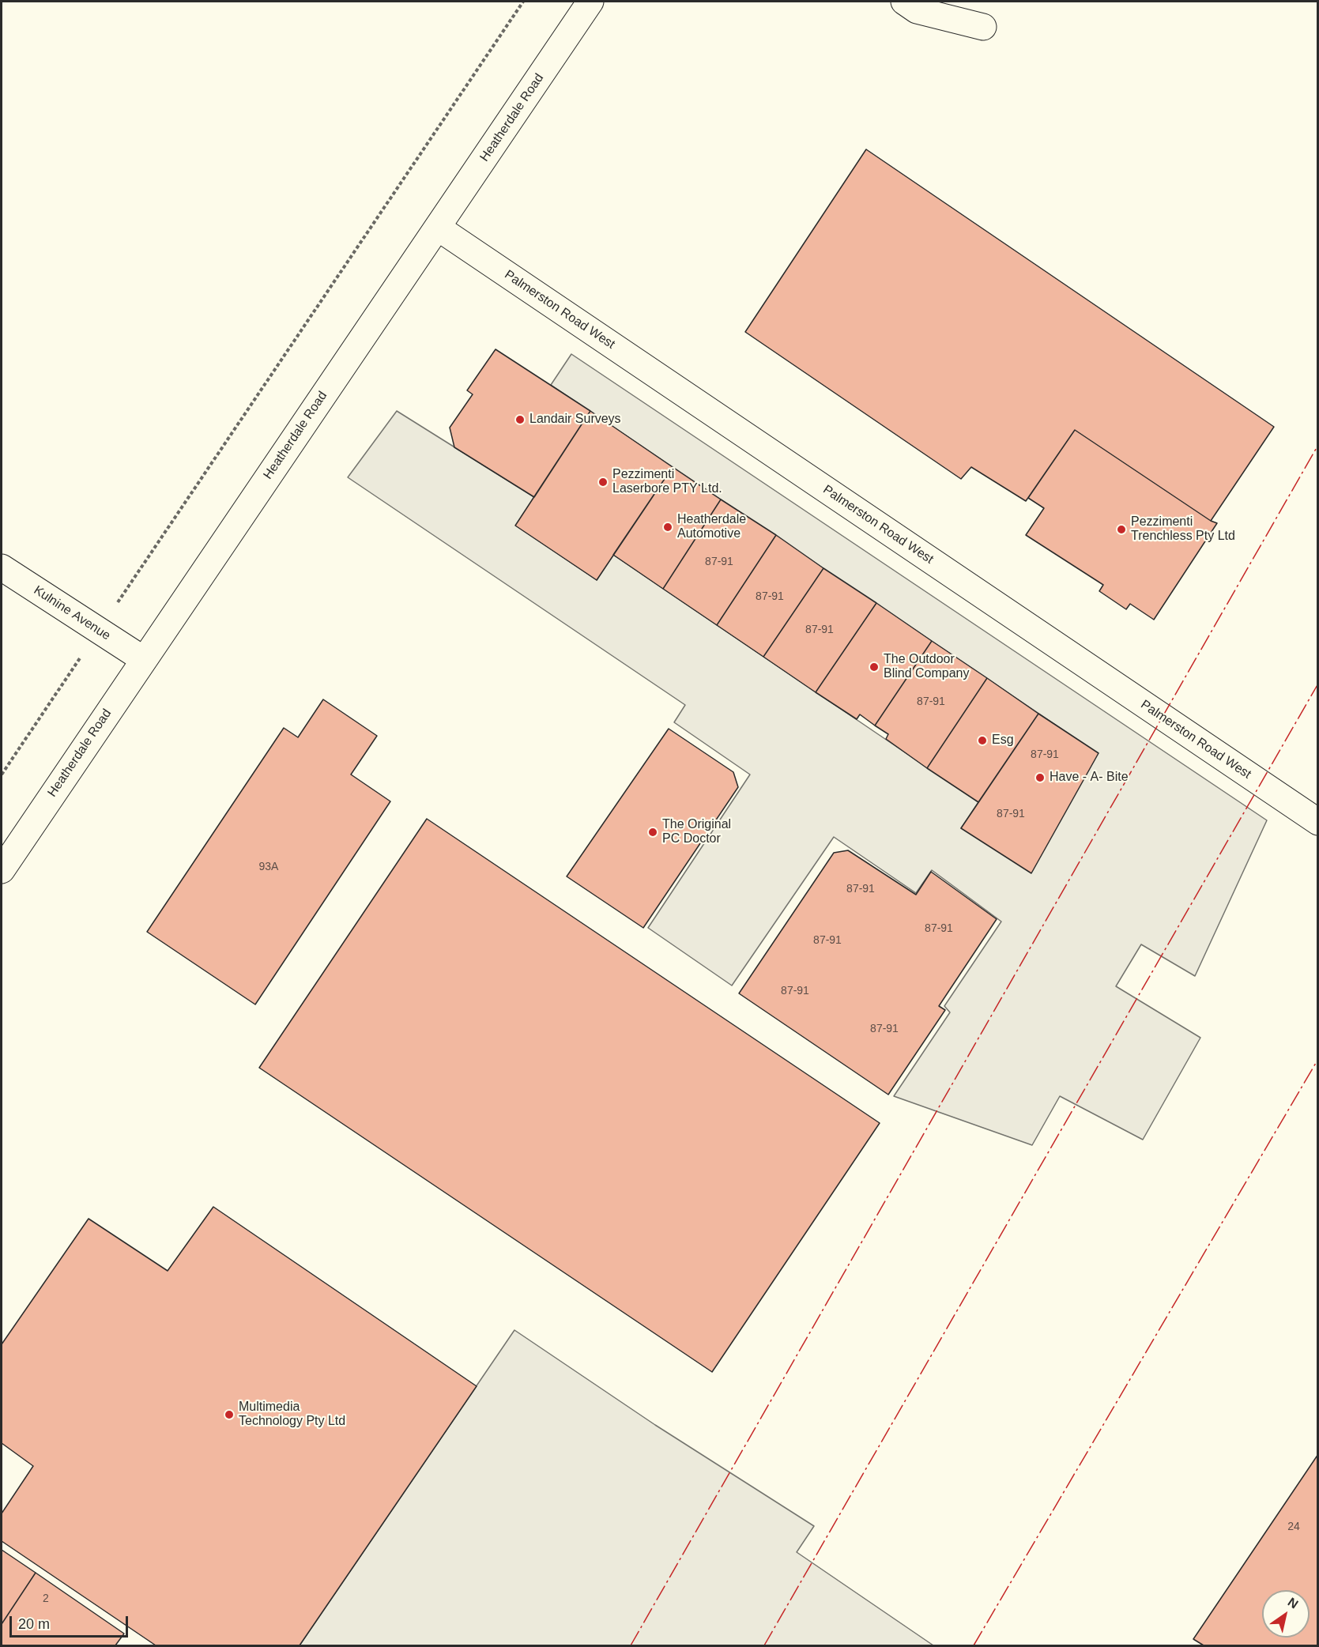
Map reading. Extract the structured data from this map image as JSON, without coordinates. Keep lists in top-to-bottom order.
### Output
{
  "streets": {
    "street": ["Heatherdale Road", "Palmerston Road West", "Kulnine Avenue"]
  },
  "crossings": [
    ["Heatherdale Road", "Palmerston Road West"],
    ["Heatherdale Road", "Kulnine Avenue"]
  ],
  "places": [
    "Landair Surveys",
    "Pezzimenti Laserbore PTY Ltd.",
    "Heatherdale Automotive",
    "Pezzimenti Trenchless Pty Ltd",
    "The Outdoor Blind Company",
    "Esg",
    "Have - A- Bite",
    "The Original PC Doctor",
    "Multimedia Technology Pty Ltd"
  ],
  "house_numbers": [
    "87-91",
    "87-91",
    "87-91",
    "87-91",
    "87-91",
    "87-91",
    "93A",
    "87-91",
    "87-91",
    "87-91",
    "87-91",
    "87-91",
    "24",
    "2"
  ],
  "scale_bar": "20 m",
  "north": "top right"
}
